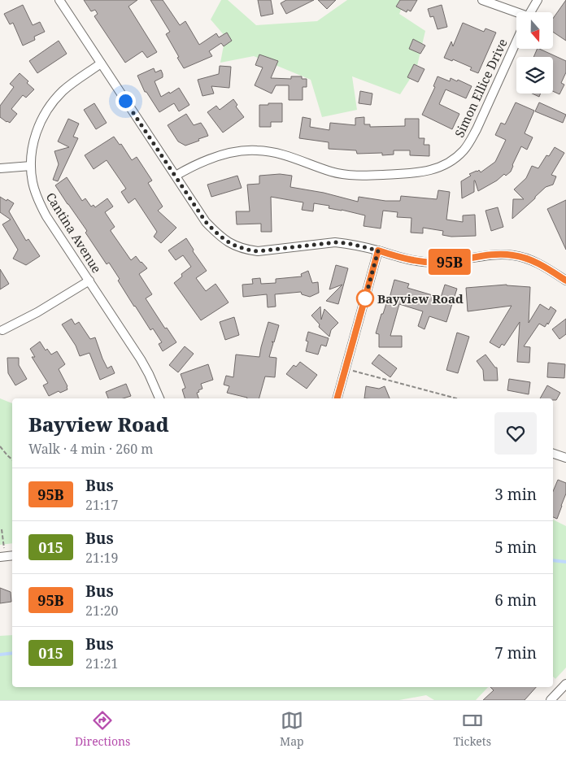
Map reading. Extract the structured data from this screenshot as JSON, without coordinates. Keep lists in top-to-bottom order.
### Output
{
  "streets": {
    "street": ["Simon Ellice Drive", "Cantina Avenue"]
  },
  "places": ["Bayview Road"],
  "lines": ["bus line 95B"],
  "north": "bottom",
  "page": {
    "on_map": "95B",
    "heading": ["Bayview Road", "Walk · 4 min · 260 m"],
    "list": [
      {
        "mark": "95B",
        "name": "Bus",
        "note": "21:17",
        "value": "3 min"
      },
      {
        "mark": "015",
        "name": "Bus",
        "note": "21:19",
        "value": "5 min"
      },
      {
        "mark": "95B",
        "name": "Bus",
        "note": "21:20",
        "value": "6 min"
      },
      {
        "mark": "015",
        "name": "Bus",
        "note": "21:21",
        "value": "7 min"
      }
    ],
    "tabs": ["Directions", "Map", "Tickets"]
  }
}
